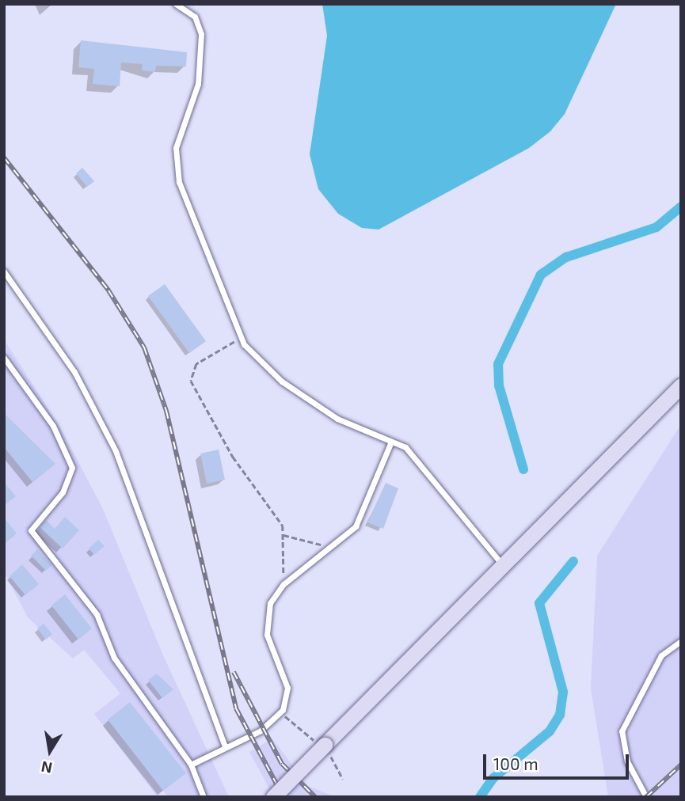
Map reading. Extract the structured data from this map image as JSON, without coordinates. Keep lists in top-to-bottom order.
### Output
{
  "scale_bar": "100 m",
  "north": "bottom"
}
